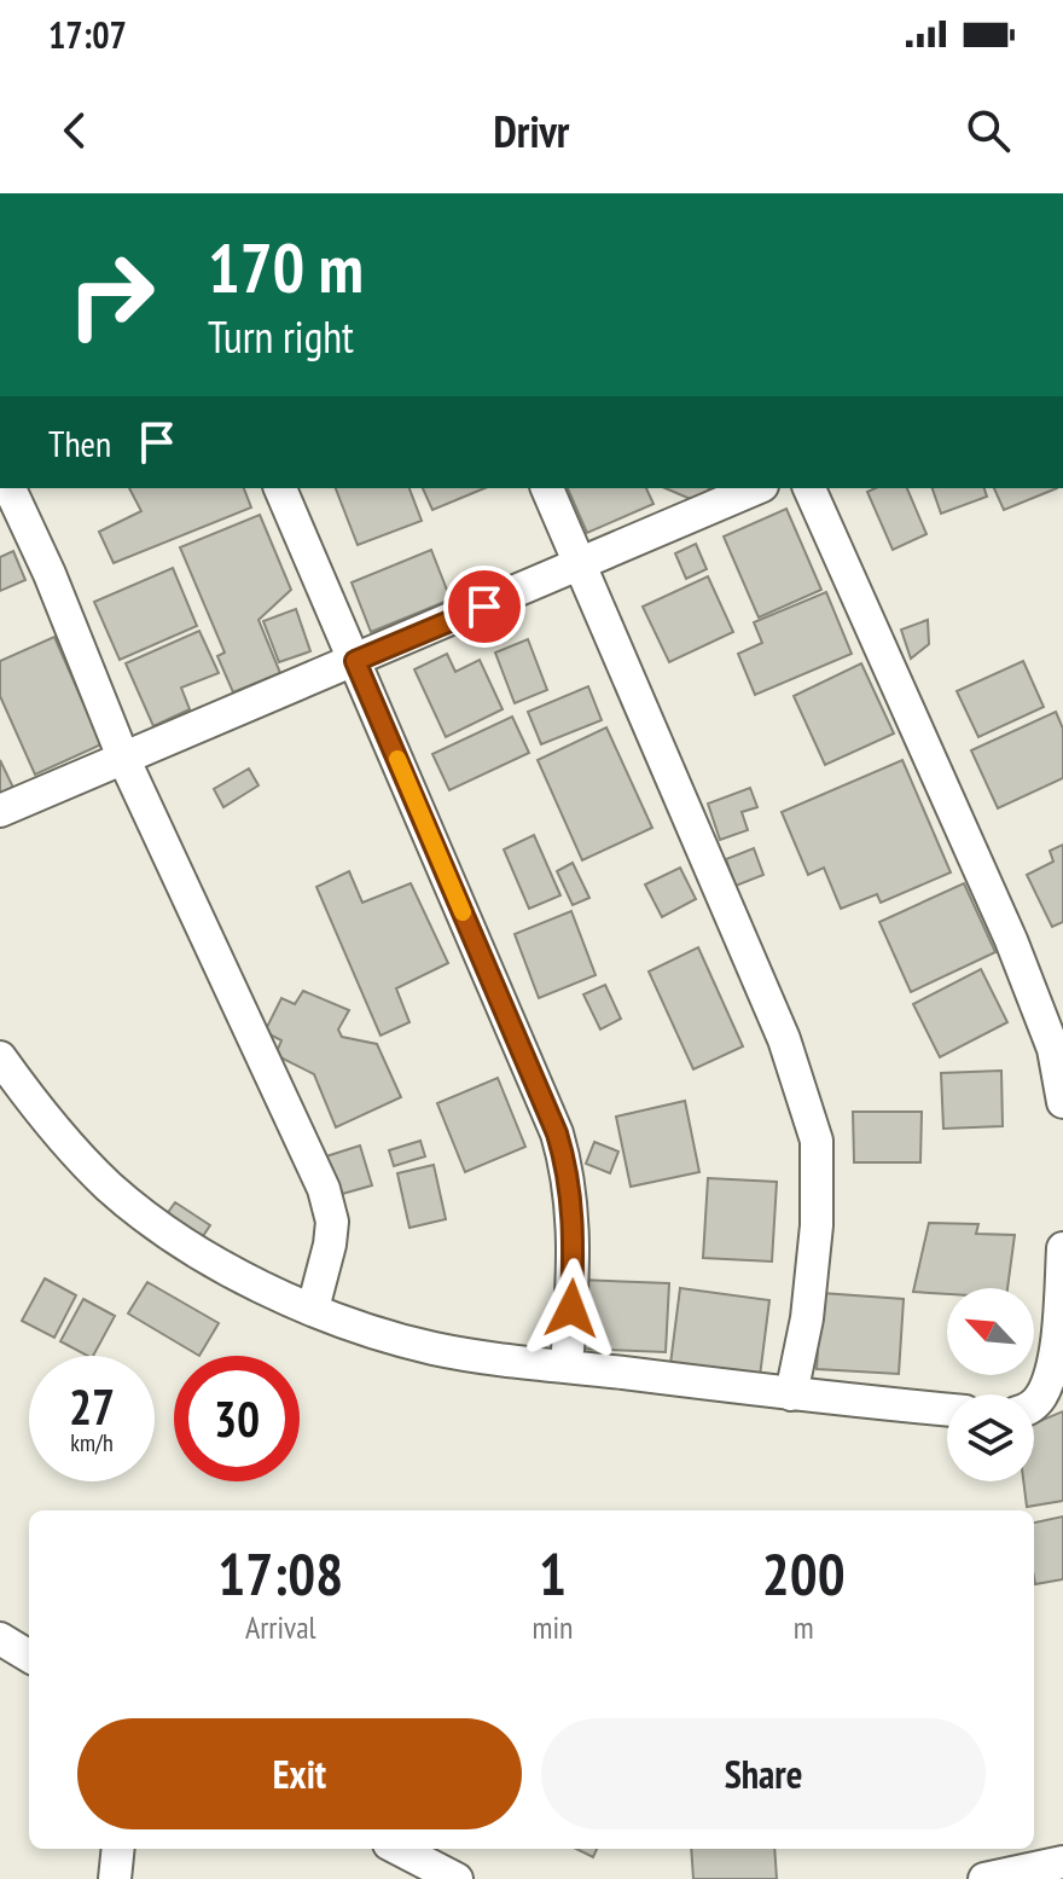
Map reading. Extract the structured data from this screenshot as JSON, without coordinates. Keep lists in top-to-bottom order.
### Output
{
  "north": "top left",
  "page": {
    "status": "17:07",
    "header": "Drivr",
    "turn": ["170 m", "Turn right"],
    "then": "Then",
    "speed": "27 km/h",
    "limit": "30",
    "eta": [
      "17:08",
      "Arrival",
      "1",
      "min",
      "200",
      "m"
    ],
    "buttons": ["Exit", "Share"]
  }
}
